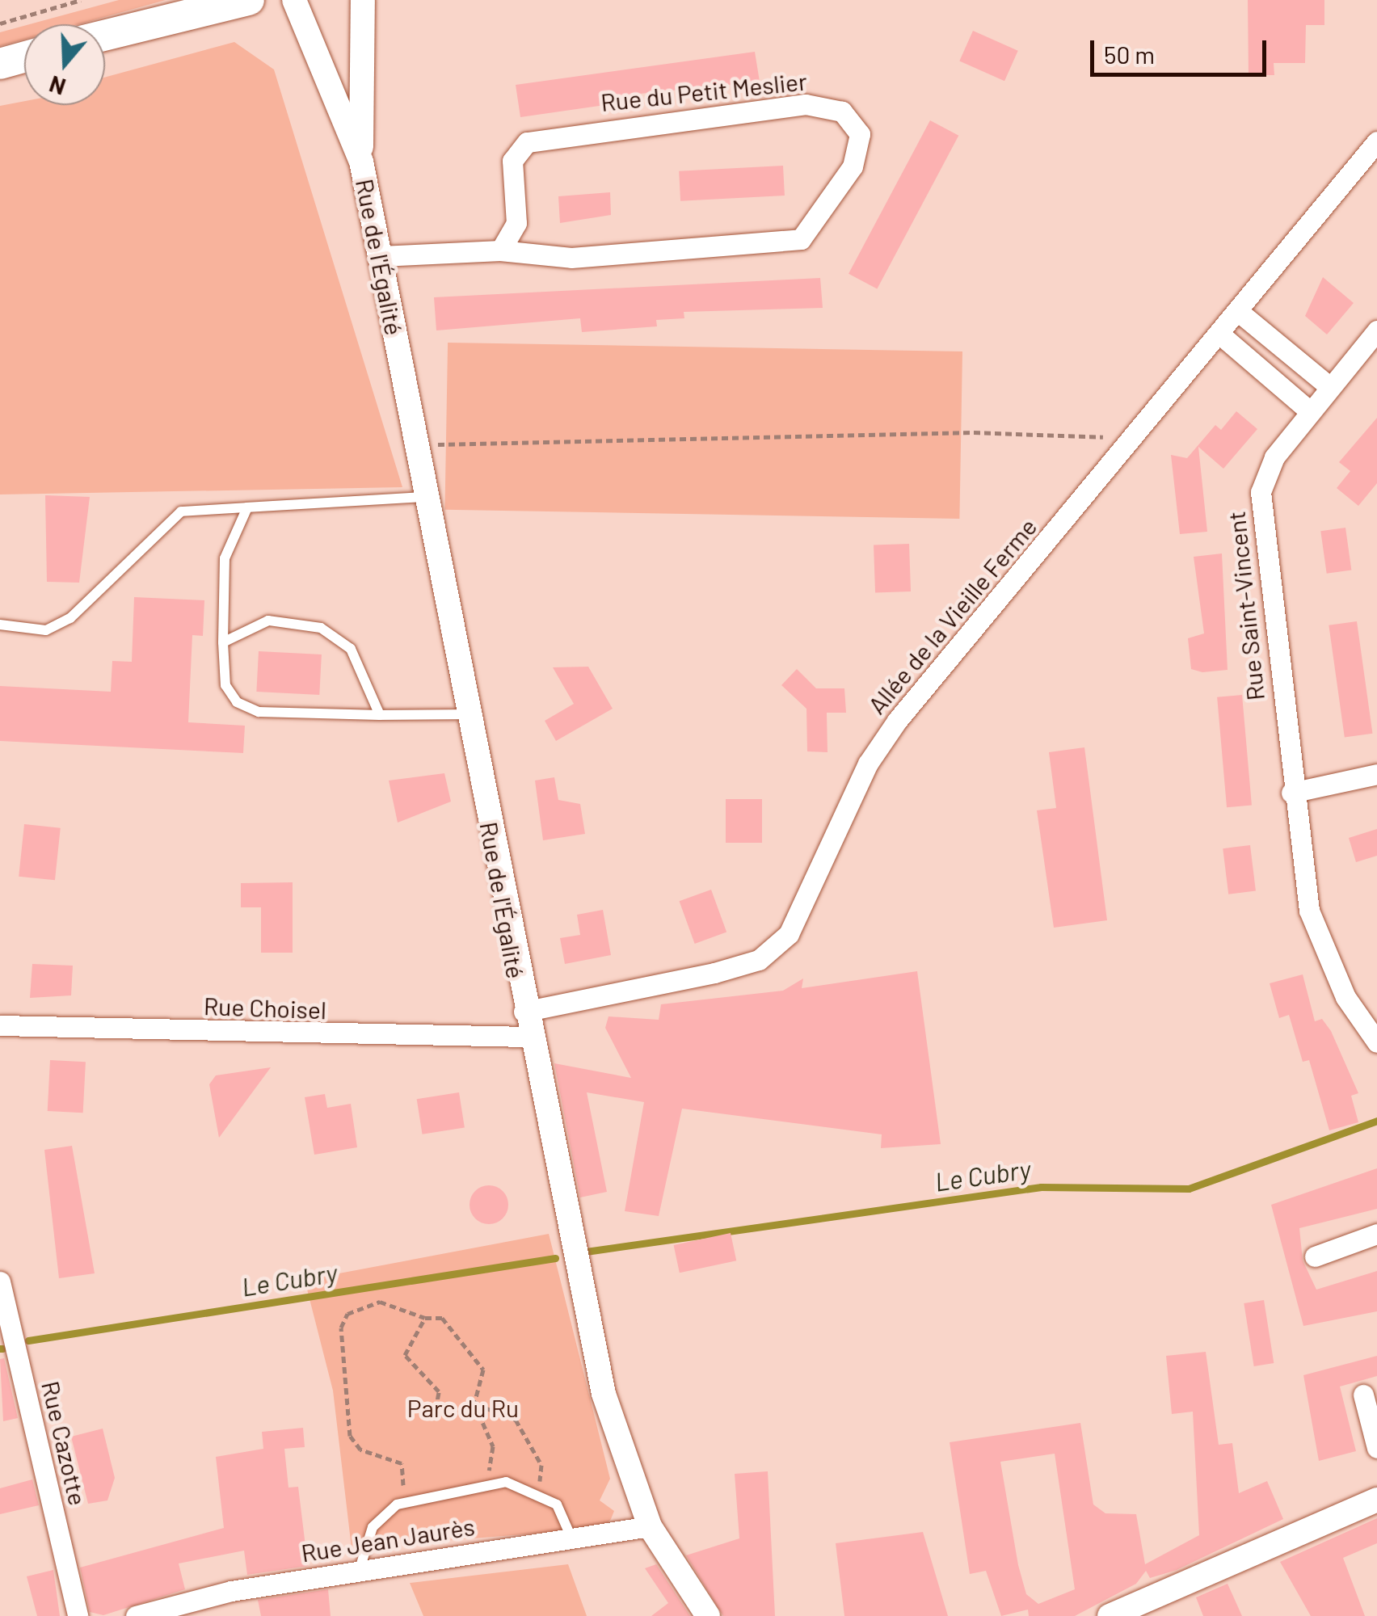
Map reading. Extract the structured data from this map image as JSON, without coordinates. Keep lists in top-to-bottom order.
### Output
{
  "streets": {
    "street": [
      "Rue du Petit Meslier",
      "Rue de l'Égalité",
      "Rue Saint-Vincent",
      "Allée de la Vieille Ferme",
      "Rue Choisel",
      "Rue Cazotte",
      "Rue Jean Jaurès"
    ]
  },
  "crossings": [
    ["Rue du Petit Meslier", "Rue de l'Égalité"],
    ["Rue de l'Égalité", "Allée de la Vieille Ferme"],
    ["Rue de l'Égalité", "Rue Choisel"],
    ["Rue de l'Égalité", "Rue Jean Jaurès"]
  ],
  "water": ["Le Cubry"],
  "parks": ["Parc du Ru"],
  "scale_bar": "50 m",
  "north": "bottom"
}
